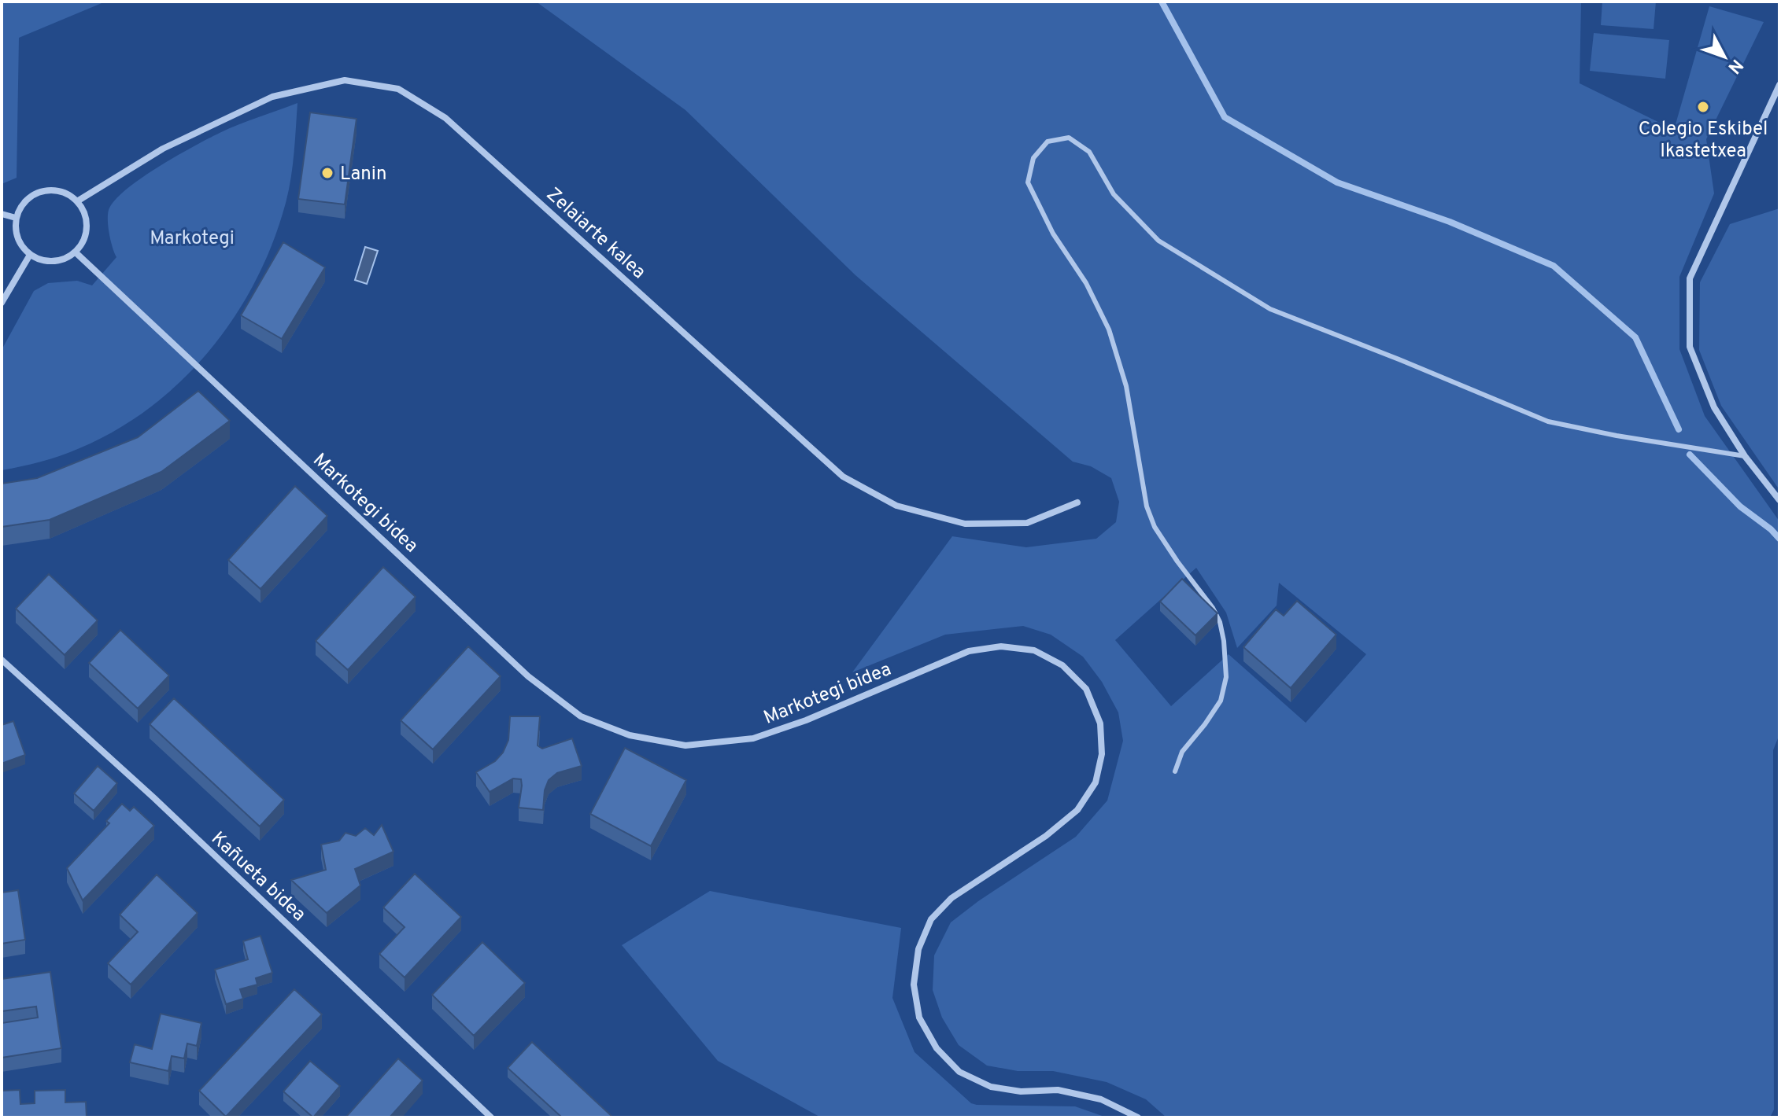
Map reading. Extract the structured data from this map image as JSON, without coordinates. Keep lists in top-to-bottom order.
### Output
{
  "streets": {
    "street": ["Zelaiarte kalea", "Markotegi bidea", "Kañueta bidea"]
  },
  "crossings": [
    ["Zelaiarte kalea", "Markotegi bidea"]
  ],
  "parks": ["Markotegi"],
  "places": ["Colegio Eskibel Ikastetxea", "Lanin"],
  "north": "bottom right"
}
